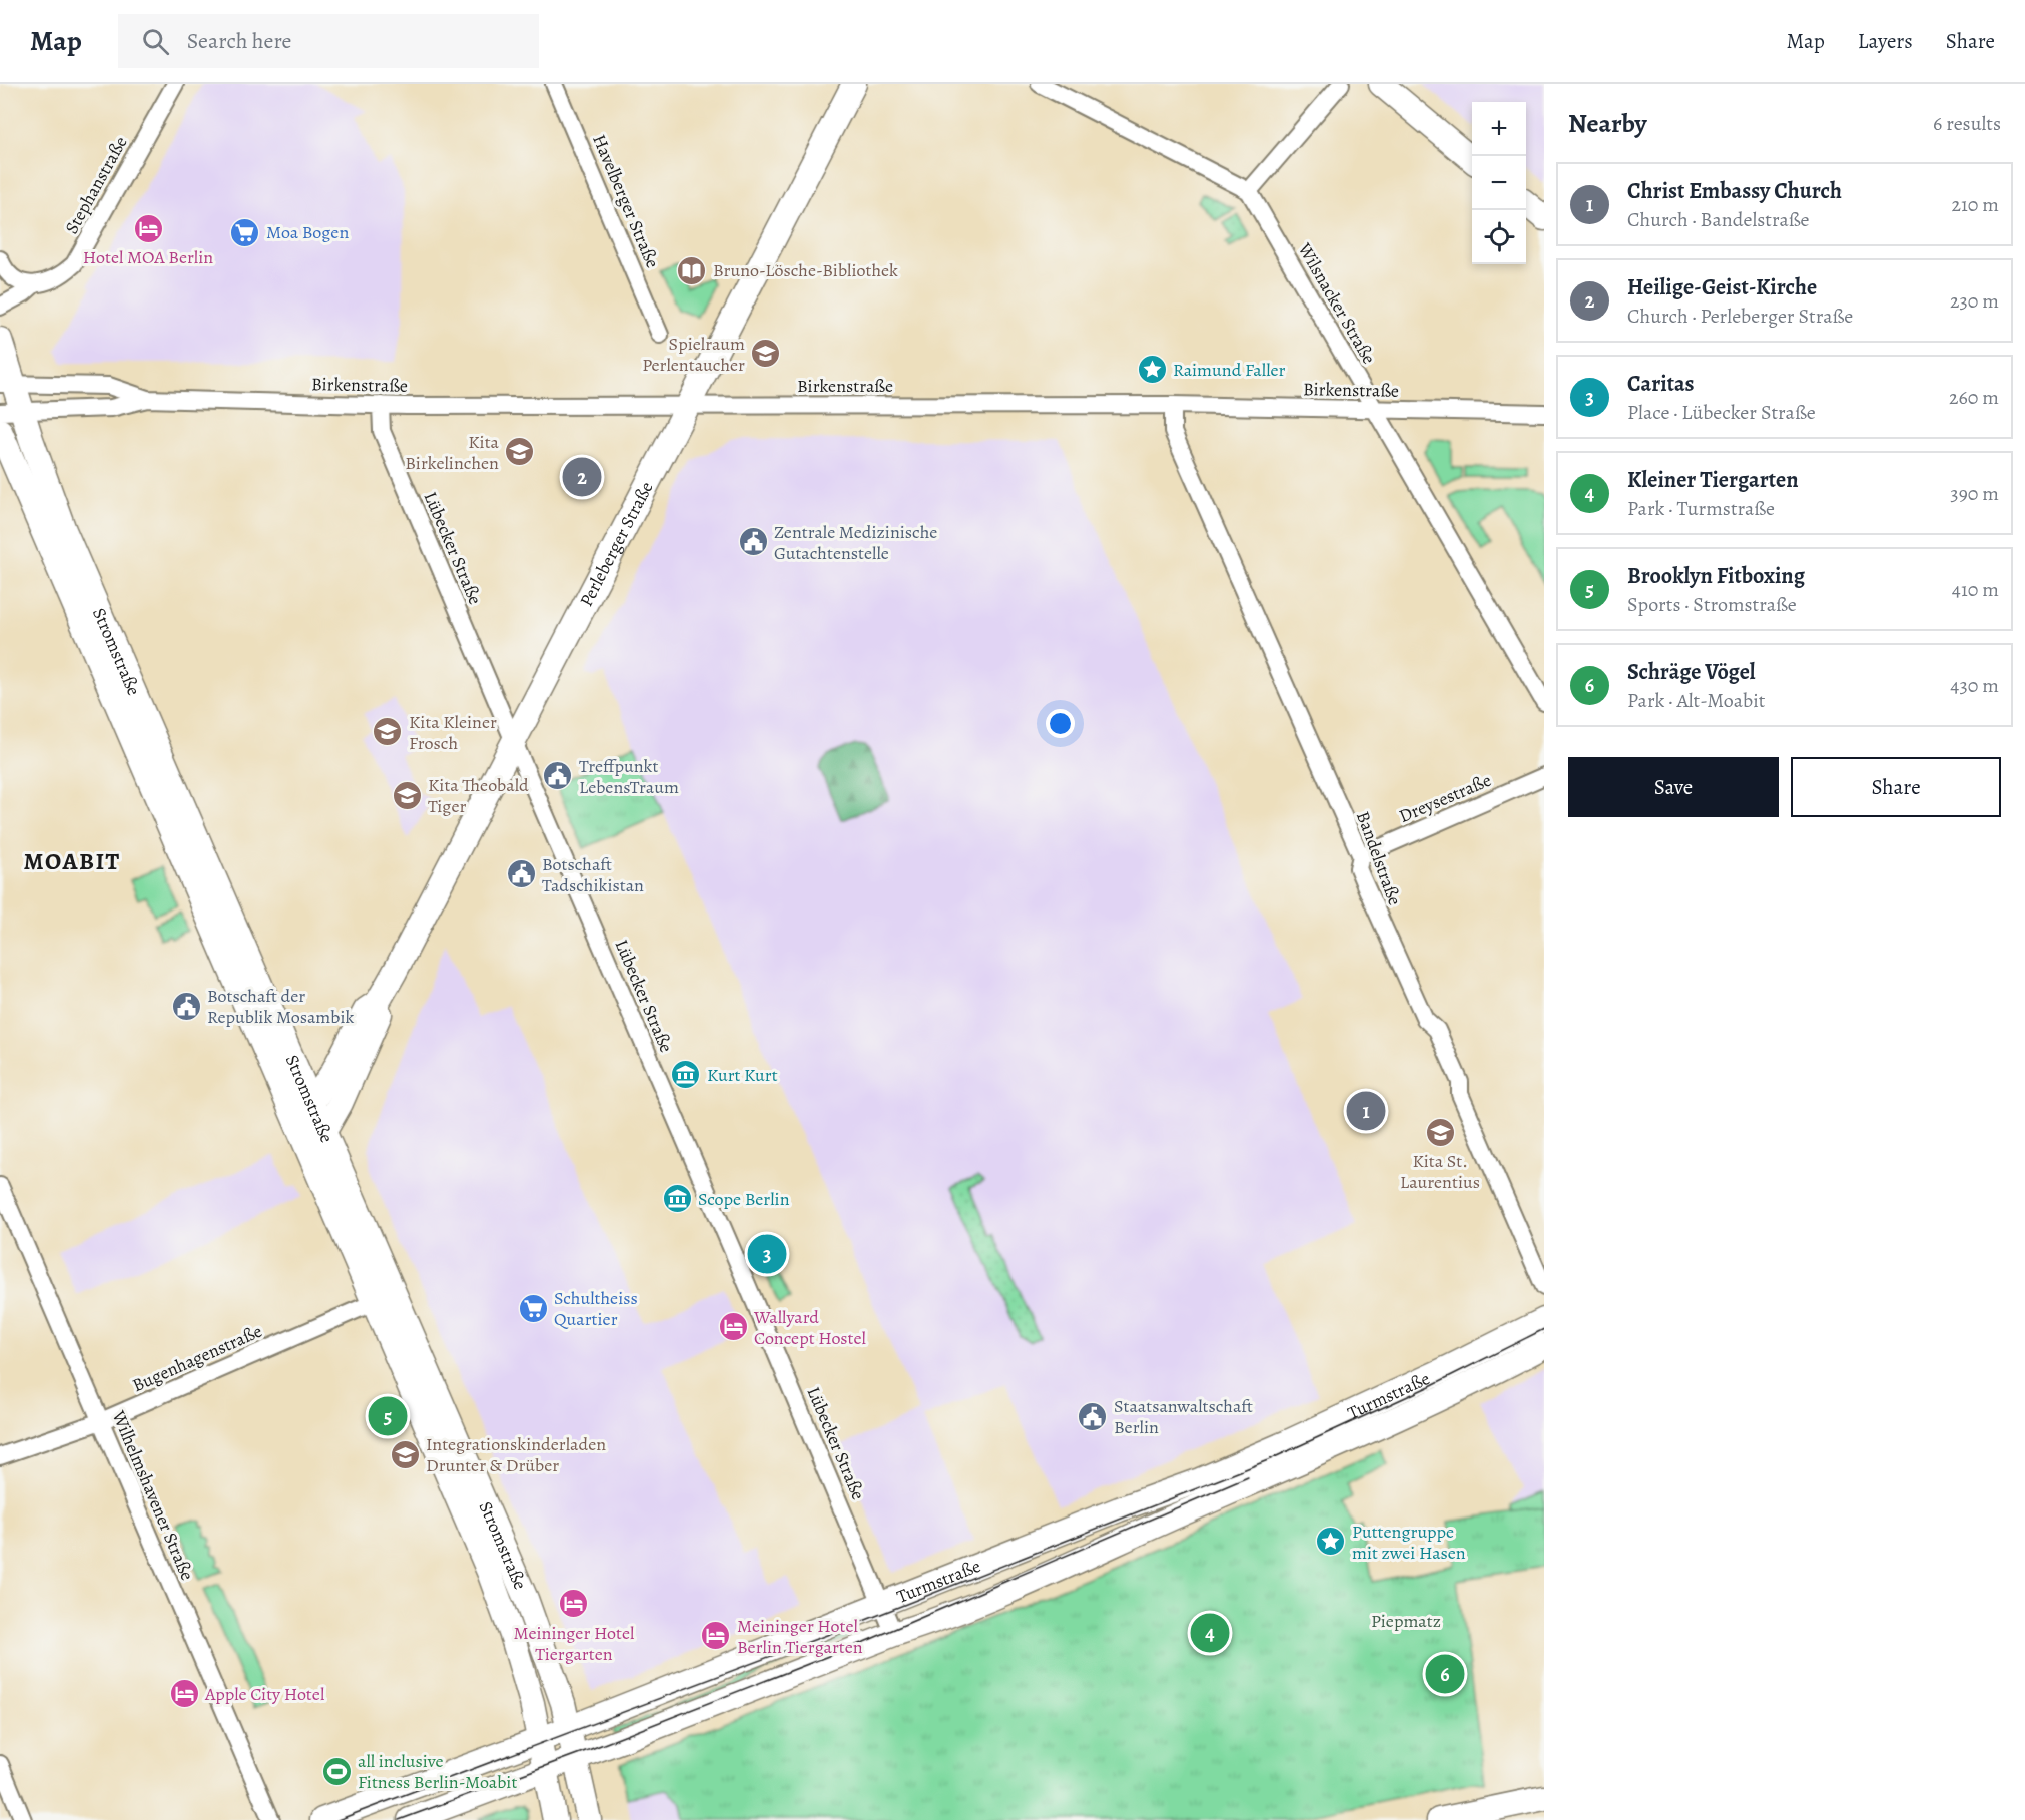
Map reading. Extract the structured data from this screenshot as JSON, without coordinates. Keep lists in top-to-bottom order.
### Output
{
  "streets": {
    "main road": ["Perleberger Straße", "Stromstraße", "Turmstraße"],
    "street": [
      "Stephanstraße",
      "Havelberger Straße",
      "Wilsnacker Straße",
      "Birkenstraße",
      "Lübecker Straße",
      "Dreysestraße",
      "Bandelstraße",
      "Bugenhagenstraße",
      "Wilhelmshavener Straße"
    ]
  },
  "crossings": [
    ["Wilsnacker Straße", "Birkenstraße"],
    ["Birkenstraße", "Perleberger Straße"],
    ["Birkenstraße", "Lübecker Straße"],
    ["Birkenstraße", "Stromstraße"],
    ["Birkenstraße", "Bandelstraße"],
    ["Perleberger Straße", "Lübecker Straße"],
    ["Perleberger Straße", "Stromstraße"],
    ["Lübecker Straße", "Turmstraße"],
    ["Stromstraße", "Bugenhagenstraße"],
    ["Stromstraße", "Turmstraße"],
    ["Dreysestraße", "Bandelstraße"],
    ["Bugenhagenstraße", "Wilhelmshavener Straße"]
  ],
  "districts": ["MOABIT"],
  "parks": ["Piepmatz"],
  "places": {
    "hotel": [
      "Hotel MOA Berlin",
      "Wallyard Concept Hostel",
      "Meininger Hotel Tiergarten",
      "Meininger Hotel Berlin Tiergarten",
      "Apple City Hotel"
    ],
    "supermarket": ["Moa Bogen", "Schultheiss Quartier"],
    "library": ["Bruno-Lösche-Bibliothek"],
    "school or university": [
      "Spielraum Perlentaucher",
      "Kita Birkelinchen",
      "Kita Kleiner Frosch",
      "Kita Theobald Tiger",
      "Kita St. Laurentius",
      "Integrationskinderladen Drunter & Drüber"
    ],
    "place": ["Raimund Faller", "Puttengruppe mit zwei Hasen"],
    "public building": [
      "Zentrale Medizinische Gutachtenstelle",
      "Treffpunkt LebensTraum",
      "Botschaft Tadschikistan",
      "Botschaft der Republik Mosambik",
      "Staatsanwaltschaft Berlin"
    ],
    "museum": ["Kurt Kurt", "Scope Berlin"],
    "sports": ["all inclusive Fitness Berlin-Moabit"]
  },
  "page": {
    "header": "Map",
    "search": "Search here",
    "nav": ["Map", "Layers", "Share"],
    "heading": ["Nearby", "6 results"],
    "map_buttons": ["+", "−"],
    "list": [
      {
        "mark": "1",
        "name": "Christ Embassy Church",
        "note": "Church · Bandelstraße",
        "value": "210 m"
      },
      {
        "mark": "2",
        "name": "Heilige-Geist-Kirche",
        "note": "Church · Perleberger Straße",
        "value": "230 m"
      },
      {
        "mark": "3",
        "name": "Caritas",
        "note": "Place · Lübecker Straße",
        "value": "260 m"
      },
      {
        "mark": "4",
        "name": "Kleiner Tiergarten",
        "note": "Park · Turmstraße",
        "value": "390 m"
      },
      {
        "mark": "5",
        "name": "Brooklyn Fitboxing",
        "note": "Sports · Stromstraße",
        "value": "410 m"
      },
      {
        "mark": "6",
        "name": "Schräge Vögel",
        "note": "Park · Alt-Moabit",
        "value": "430 m"
      }
    ],
    "pins": [
      "2",
      "1",
      "3",
      "5",
      "4",
      "6"
    ],
    "buttons": ["Save", "Share"]
  }
}
